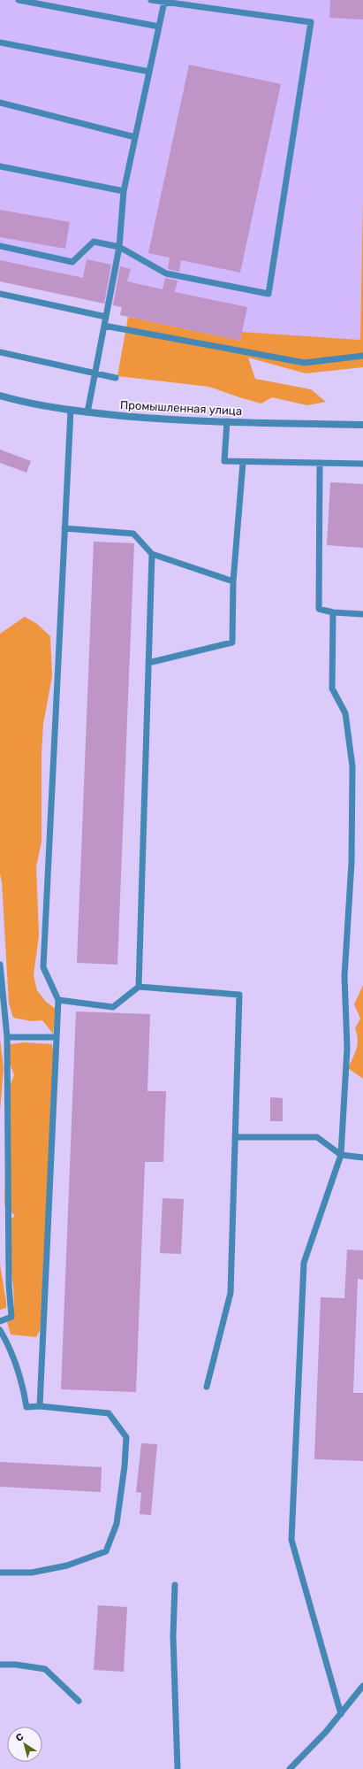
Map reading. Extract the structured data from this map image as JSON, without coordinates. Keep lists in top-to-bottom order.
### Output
{
  "streets": {
    "street": ["Промышленная улица"]
  },
  "north": "top left"
}
